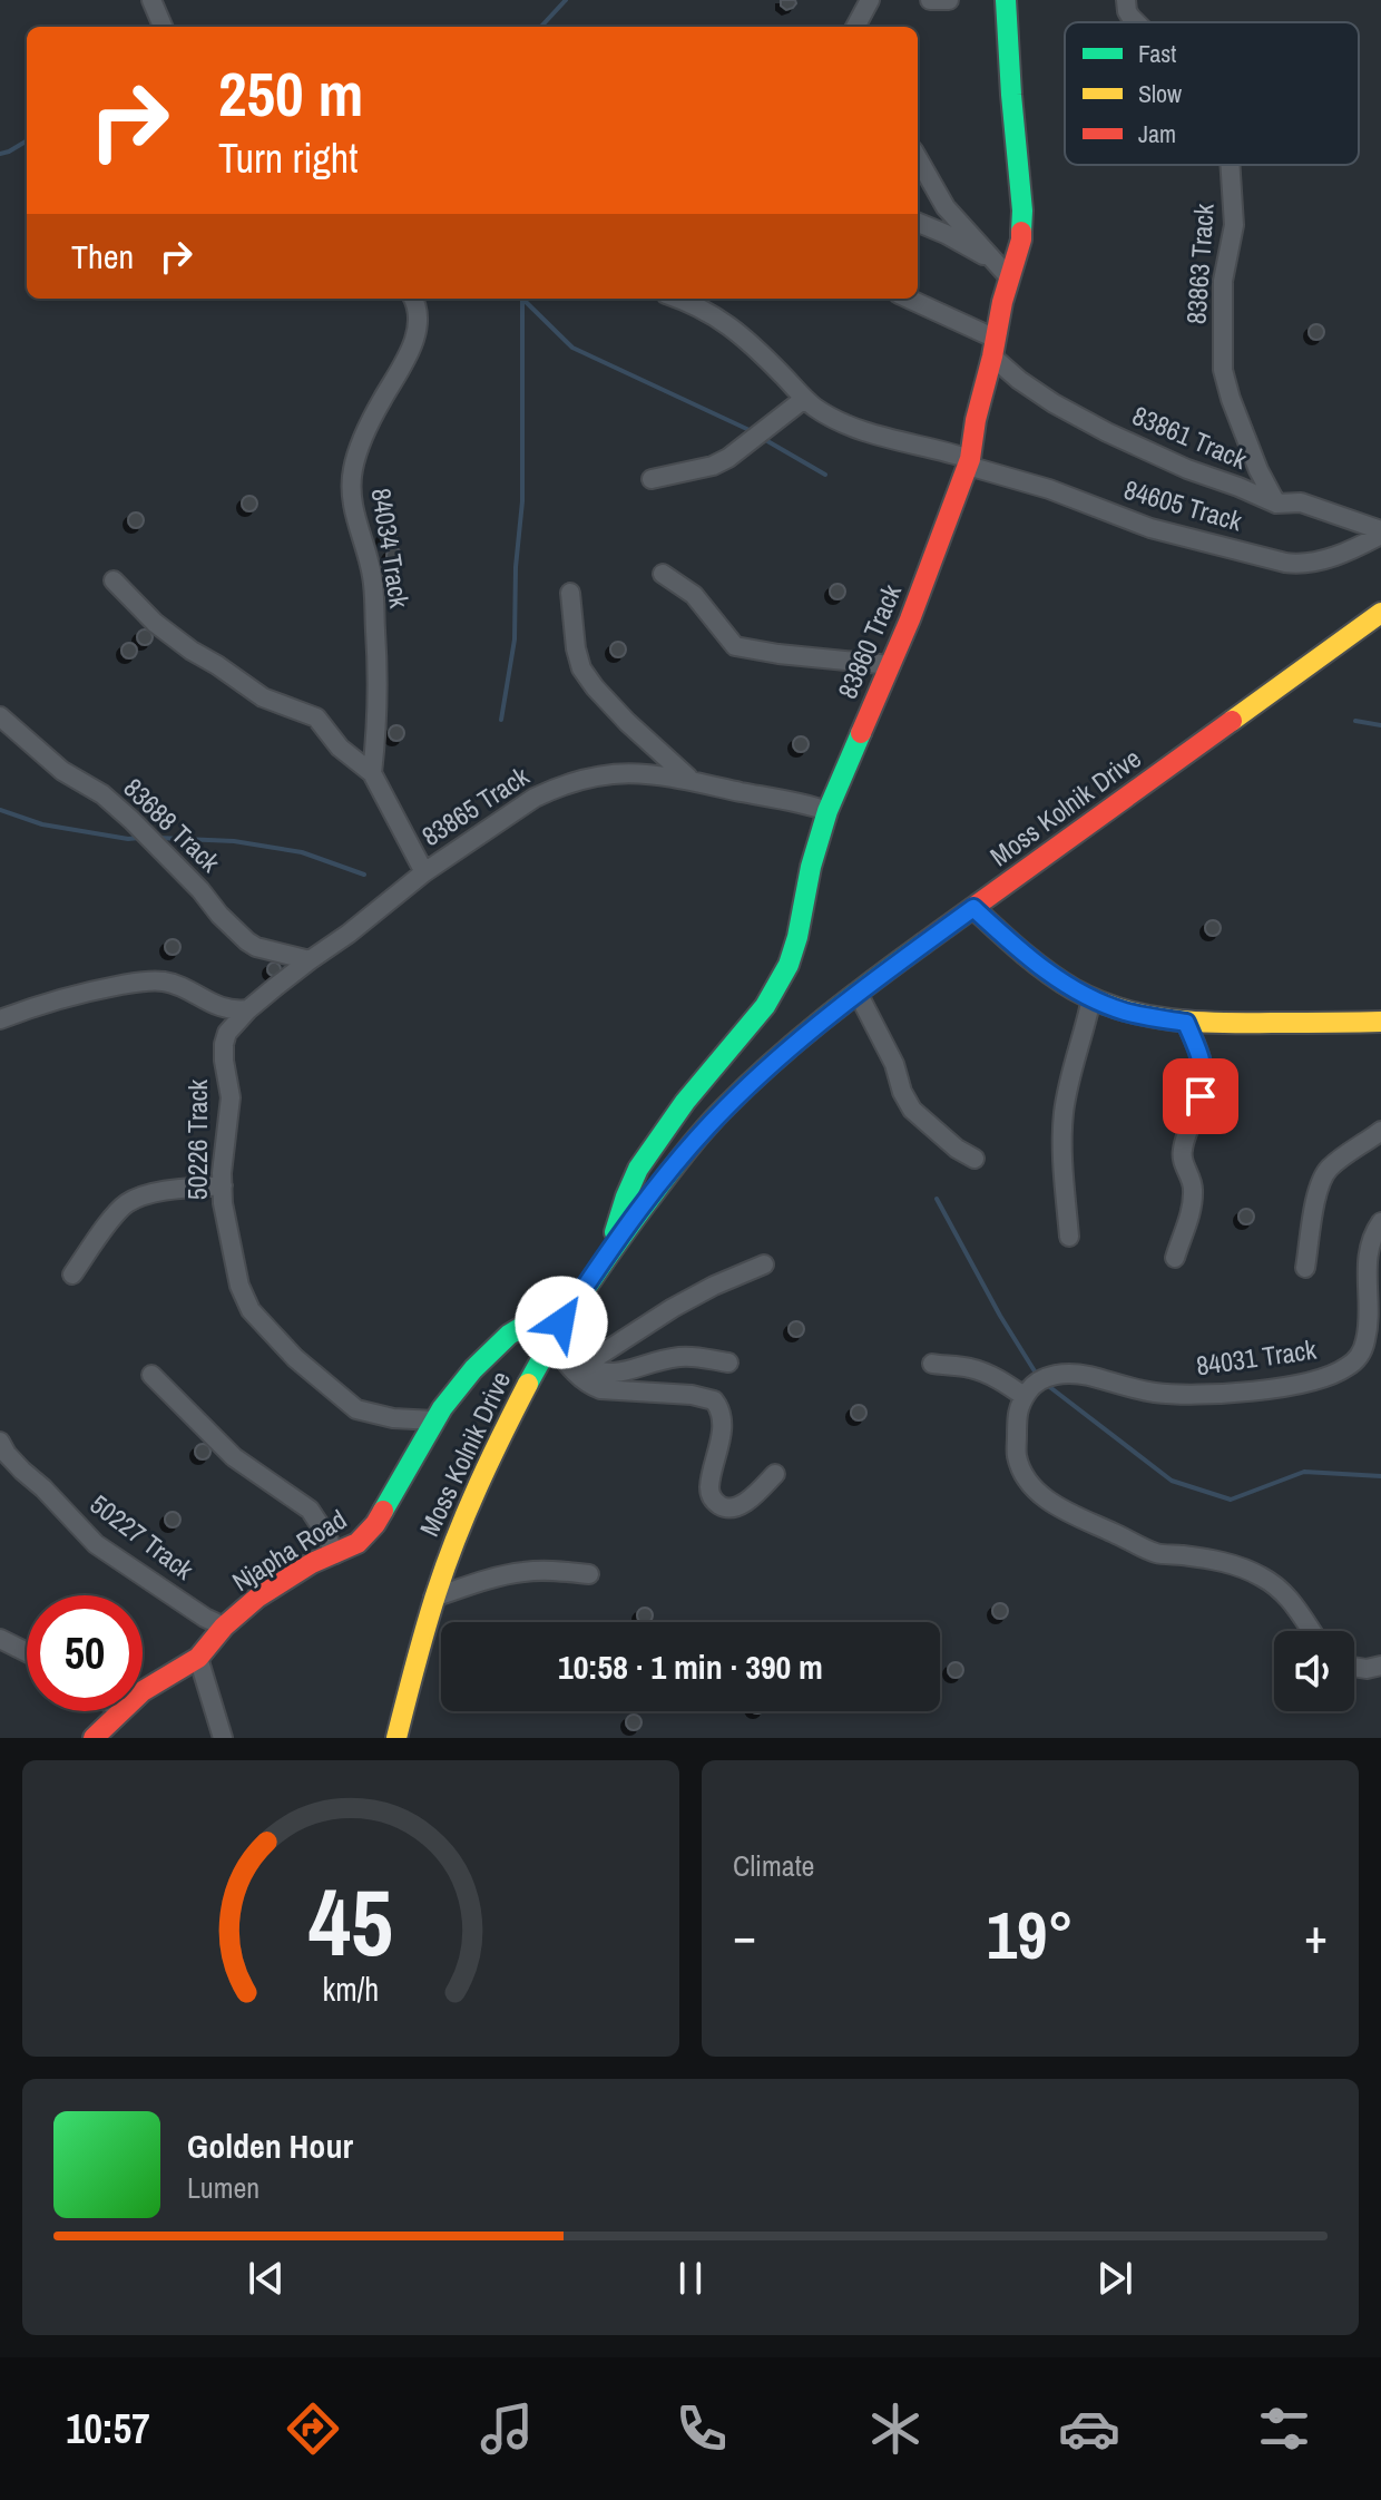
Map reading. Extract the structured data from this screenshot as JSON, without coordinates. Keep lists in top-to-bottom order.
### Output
{
  "streets": {
    "street": [
      "83863 Track",
      "83861 Track",
      "84605 Track",
      "84034 Track",
      "83860 Track",
      "83865 Track",
      "Moss Kolnik Drive",
      "83688 Track",
      "50226 Track",
      "84031 Track",
      "50227 Track",
      "Njapha Road"
    ]
  },
  "crossings": [
    ["83863 Track", "83861 Track"],
    ["83861 Track", "84605 Track"],
    ["83861 Track", "83860 Track"],
    ["84605 Track", "83860 Track"],
    ["83860 Track", "83865 Track"],
    ["83860 Track", "Moss Kolnik Drive"],
    ["83865 Track", "83688 Track"],
    ["83865 Track", "50226 Track"],
    ["Moss Kolnik Drive", "Njapha Road"],
    ["50226 Track", "Njapha Road"],
    ["50227 Track", "Njapha Road"]
  ],
  "legend": ["Fast", "Slow", "Jam"],
  "page": {
    "turn": ["250 m", "Turn right"],
    "then": "Then",
    "limit": "50",
    "trip": "10:58 · 1 min · 390 m",
    "tile": "Climate",
    "heat": ["−", "19°", "+"],
    "song": ["Golden Hour", "Lumen"],
    "tabs": "10:57",
    "gauge": ["45", "km/h"]
  }
}
